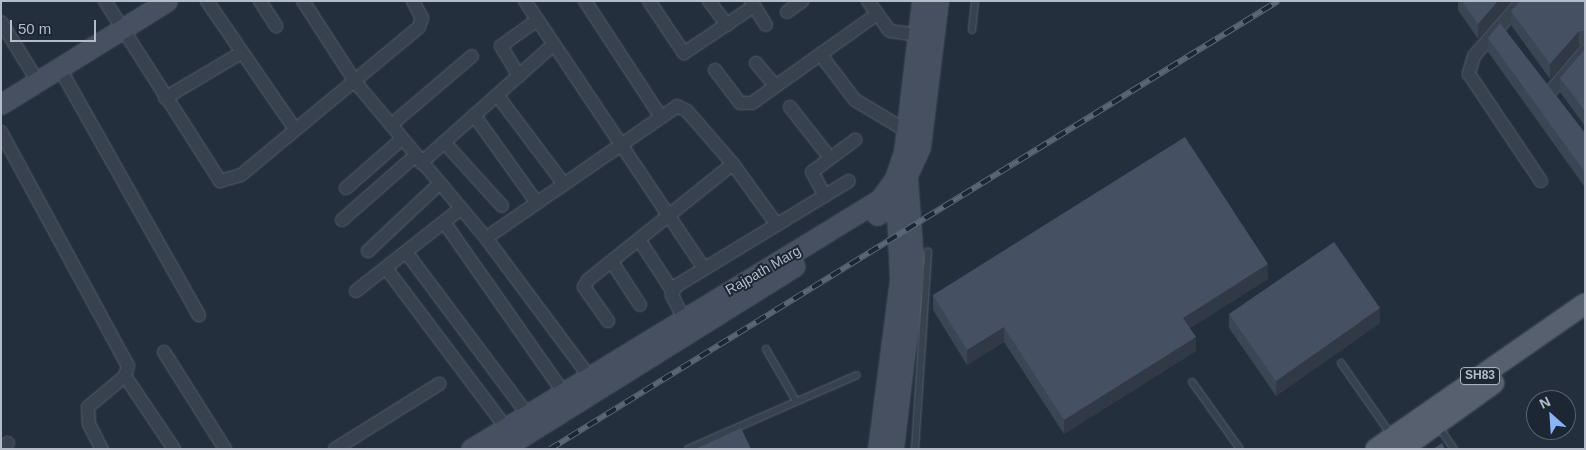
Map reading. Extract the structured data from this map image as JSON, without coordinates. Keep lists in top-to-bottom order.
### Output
{
  "streets": {
    "main road": ["Rajpath Marg", "SH83"]
  },
  "scale_bar": "50 m",
  "north": "top left"
}
